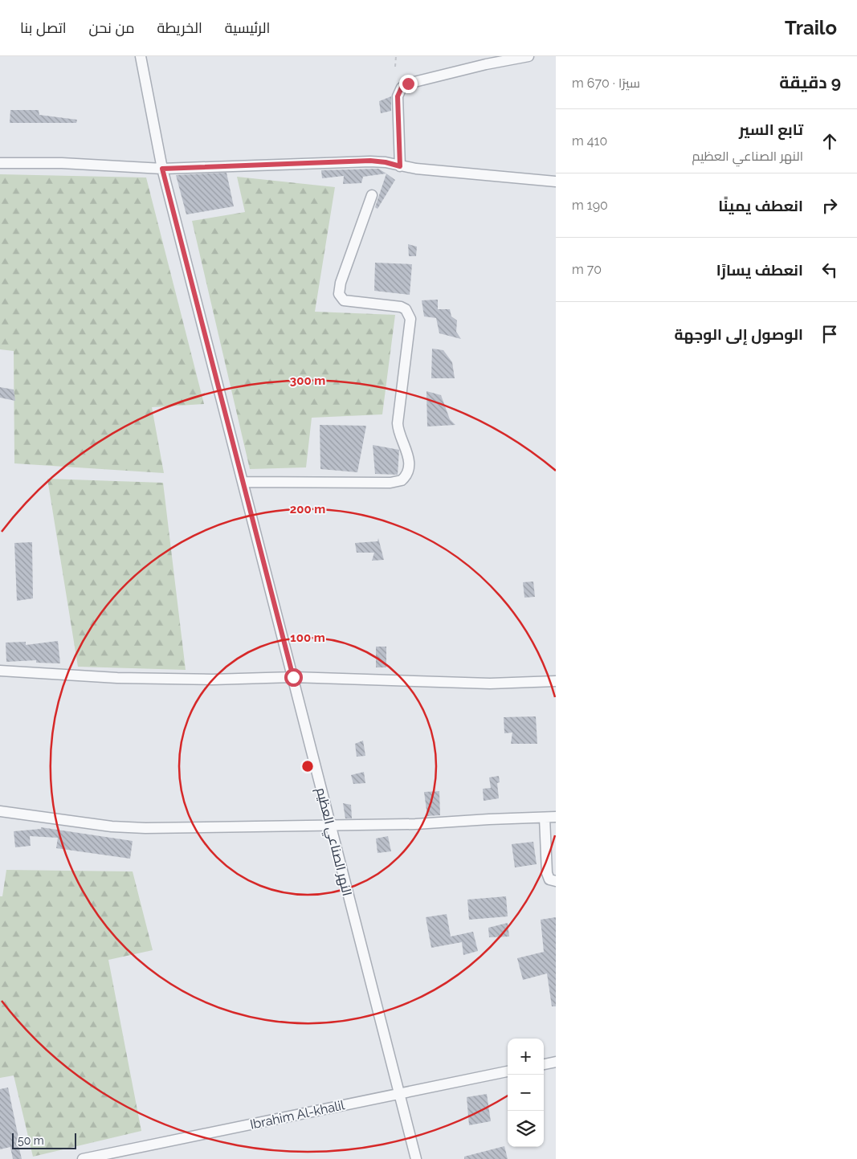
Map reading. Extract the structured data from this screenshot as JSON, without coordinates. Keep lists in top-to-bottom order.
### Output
{
  "streets": {
    "street": ["النهر الصناعي العظيم", "Ibrahim Al-khalil"]
  },
  "crossings": [
    ["النهر الصناعي العظيم", "Ibrahim Al-khalil"]
  ],
  "scale_bar": "50 m",
  "page": {
    "header": "Trailo",
    "nav": [
      "الرئيسية",
      "الخريطة",
      "من نحن",
      "اتصل بنا"
    ],
    "heading": ["9 دقيقة", "سيرًا · 670 m"],
    "list": [
      ["تابع السير", "النهر الصناعي العظيم", "410 m"],
      ["انعطف يمينًا", "190 m"],
      ["انعطف يسارًا", "70 m"],
      "الوصول إلى الوجهة"
    ],
    "map_buttons": ["+", "−"],
    "scale": "50 m"
  },
  "rings": ["300 m", "200 m", "100 m"]
}
